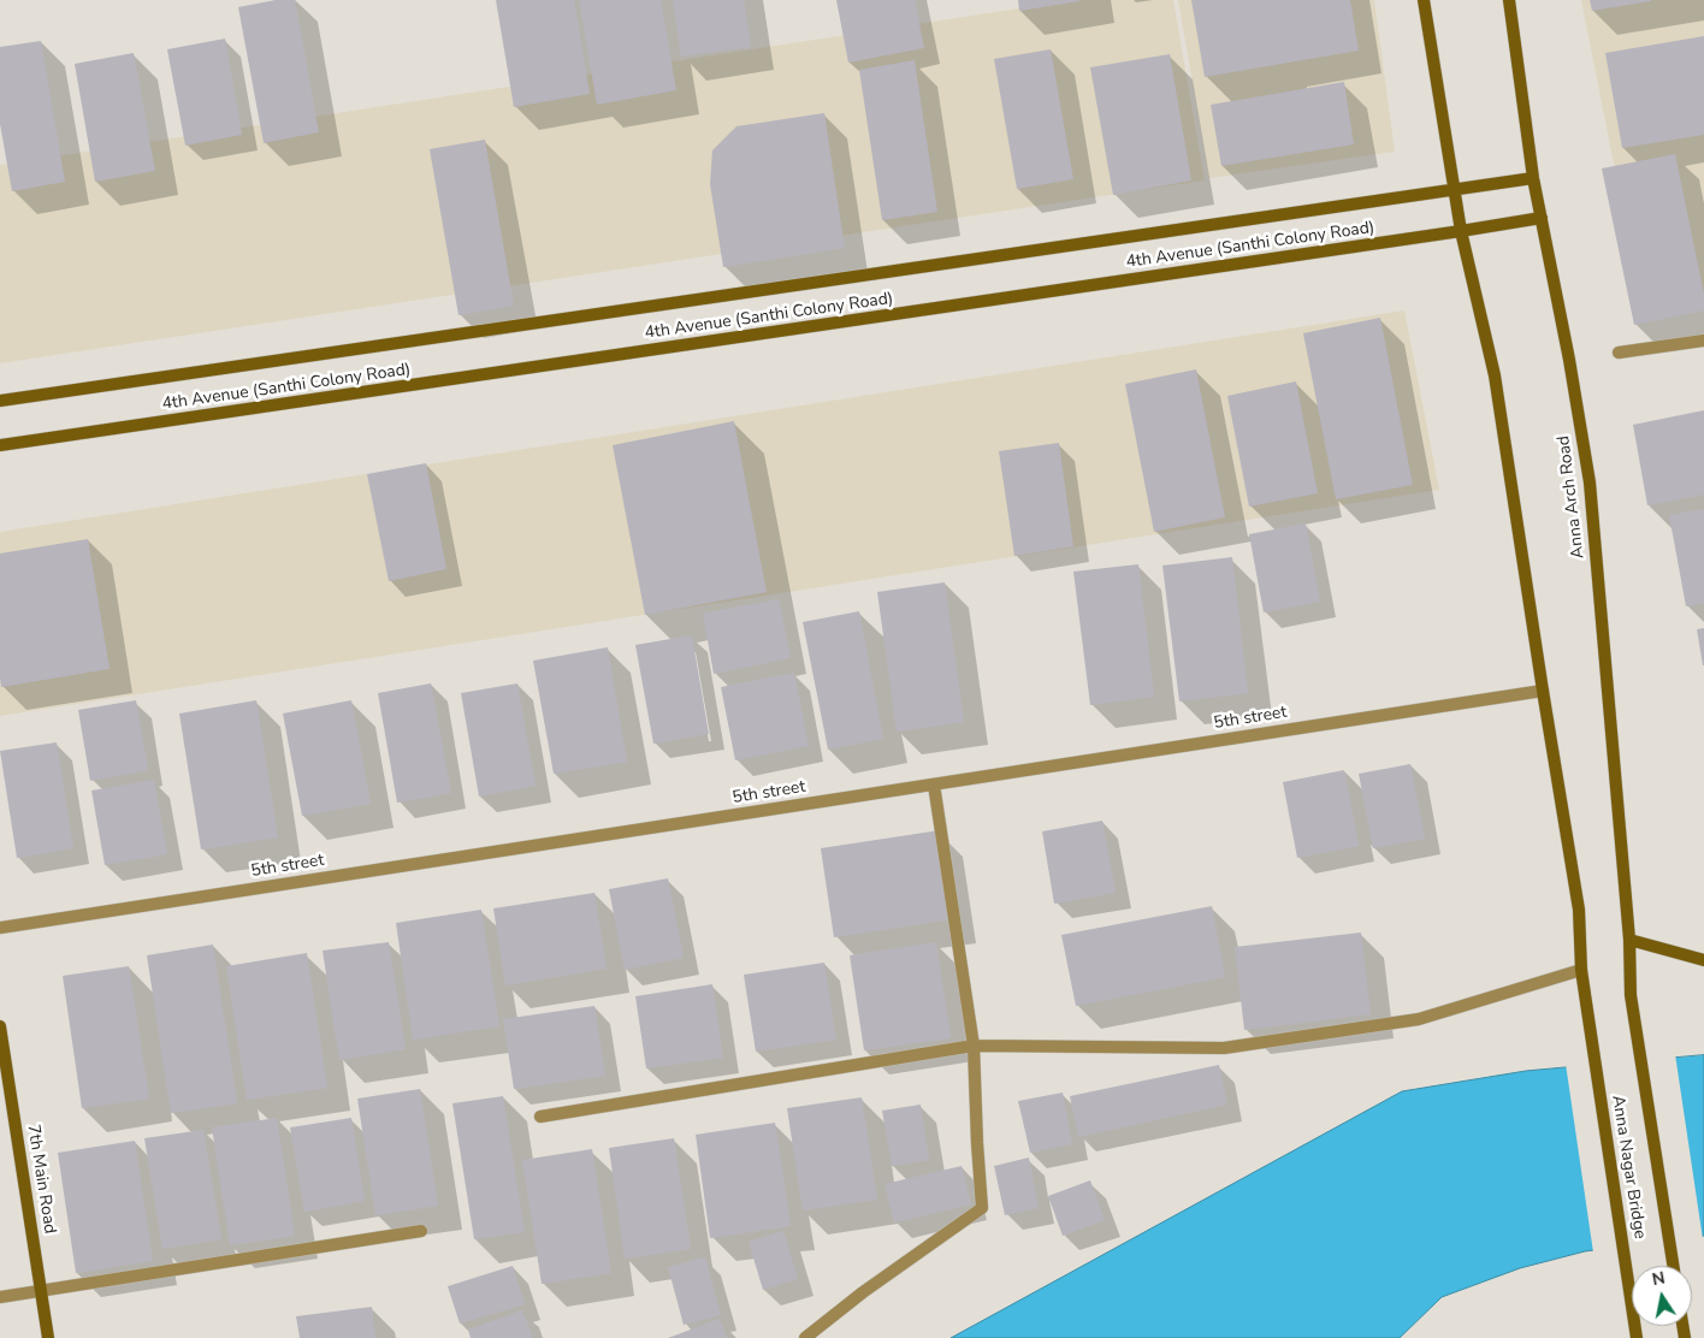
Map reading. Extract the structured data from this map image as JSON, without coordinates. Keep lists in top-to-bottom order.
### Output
{
  "streets": {
    "street": [
      "4th Avenue (Santhi Colony Road)",
      "Anna Arch Road",
      "5th street",
      "Anna Nagar Bridge",
      "7th Main Road"
    ]
  },
  "crossings": [
    ["4th Avenue (Santhi Colony Road)", "Anna Arch Road"],
    ["Anna Arch Road", "Anna Nagar Bridge"]
  ],
  "north": "top"
}
